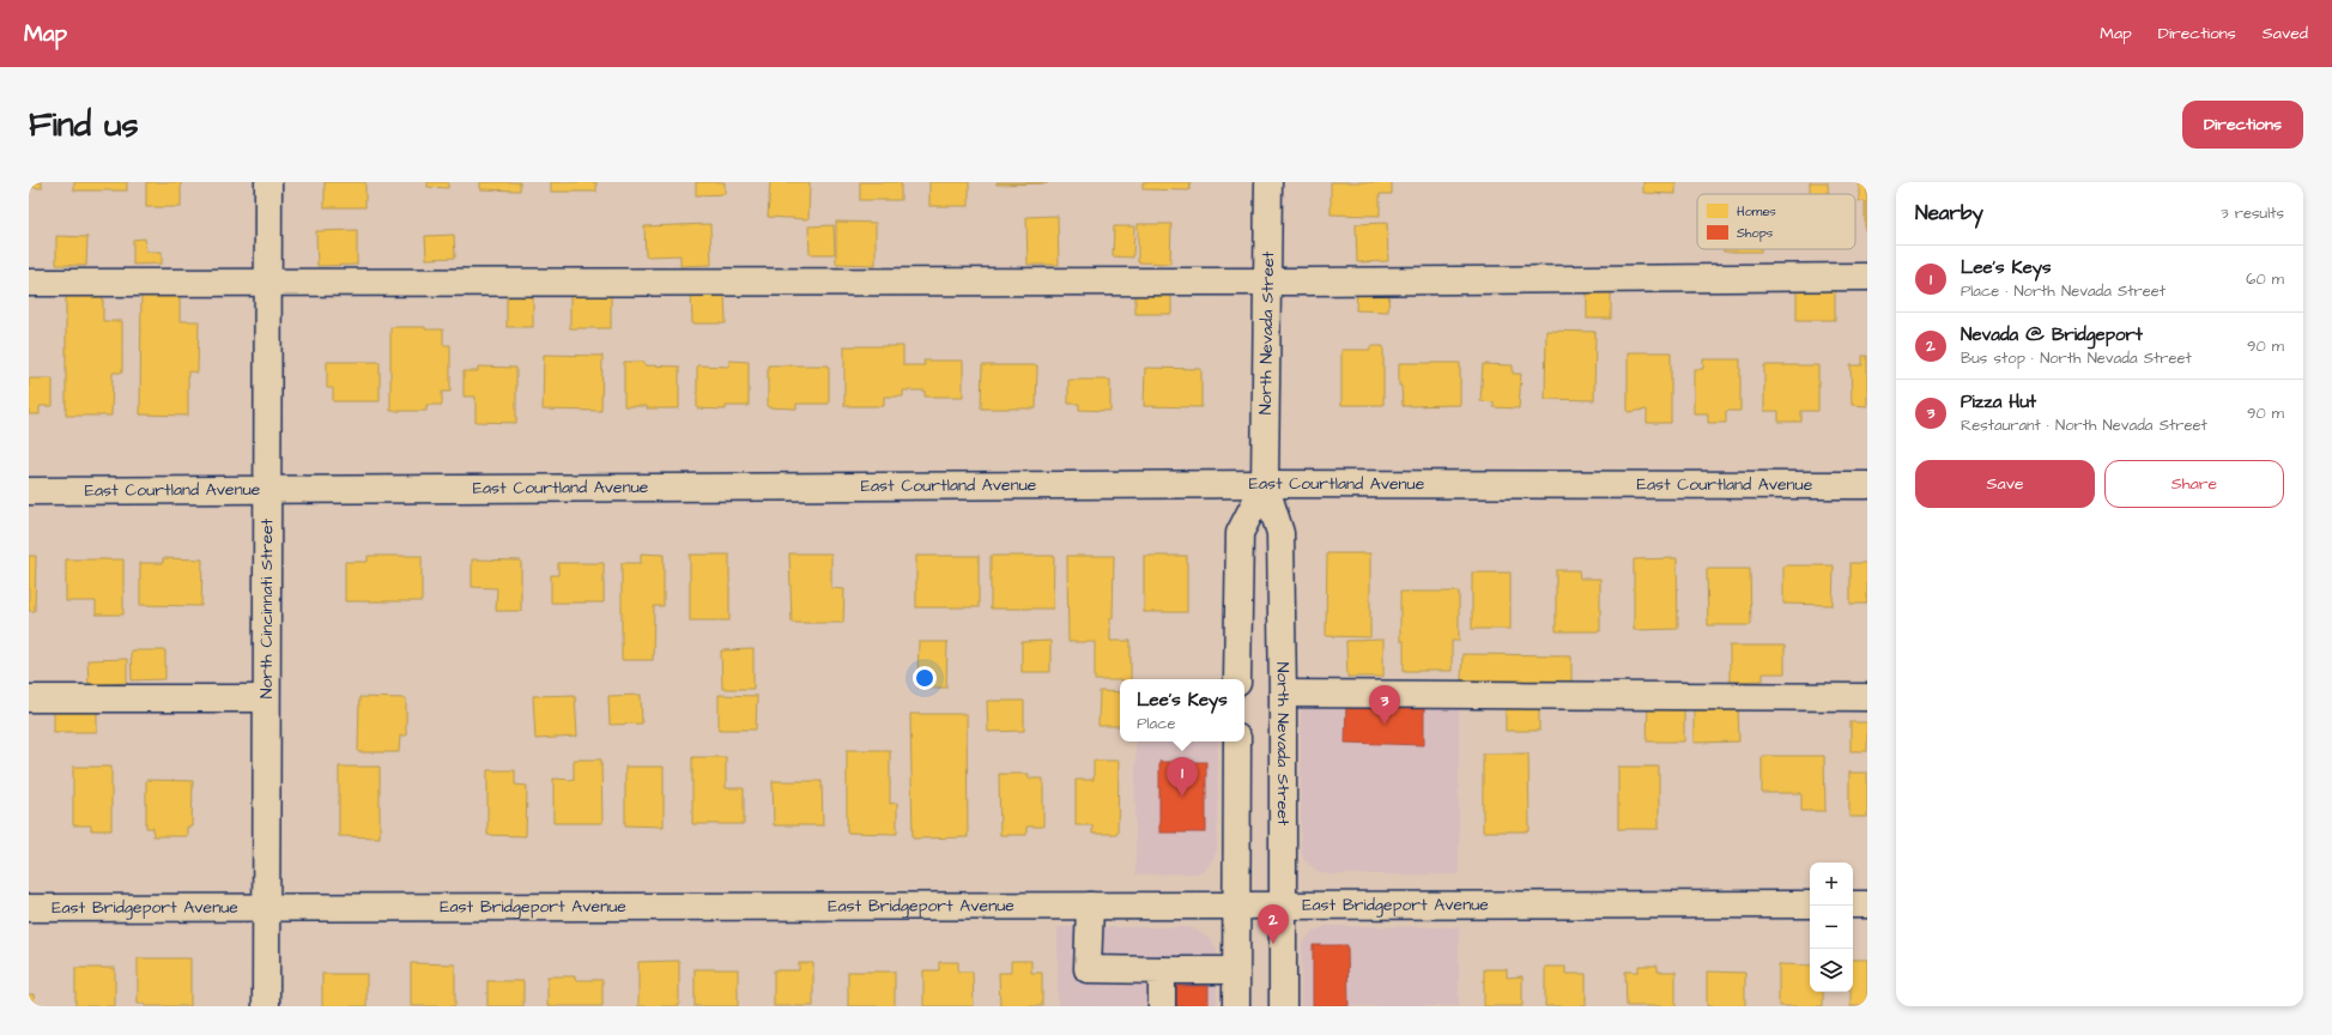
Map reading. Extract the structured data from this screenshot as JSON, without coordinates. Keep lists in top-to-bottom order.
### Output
{
  "streets": {
    "street": [
      "North Nevada Street",
      "East Courtland Avenue",
      "North Cincinnati Street",
      "East Bridgeport Avenue"
    ]
  },
  "crossings": [
    ["North Nevada Street", "East Courtland Avenue"],
    ["North Nevada Street", "East Bridgeport Avenue"],
    ["East Courtland Avenue", "North Cincinnati Street"],
    ["North Cincinnati Street", "East Bridgeport Avenue"]
  ],
  "legend": ["Homes", "Shops"],
  "page": {
    "header": "Map",
    "nav": ["Map", "Directions", "Saved"],
    "buttons": [
      "Directions",
      ["Save", "Share"]
    ],
    "title": "Find us",
    "heading": ["Nearby", "3 results"],
    "list": [
      {
        "mark": "1",
        "name": "Lee's Keys",
        "note": "Place · North Nevada Street",
        "value": "60 m"
      },
      {
        "mark": "2",
        "name": "Nevada @ Bridgeport",
        "note": "Bus stop · North Nevada Street",
        "value": "90 m"
      },
      {
        "mark": "3",
        "name": "Pizza Hut",
        "note": "Restaurant · North Nevada Street",
        "value": "90 m"
      }
    ],
    "popup": ["Lee's Keys", "Place"],
    "pins": ["3", "1", "2"],
    "map_buttons": ["+", "−"]
  }
}
